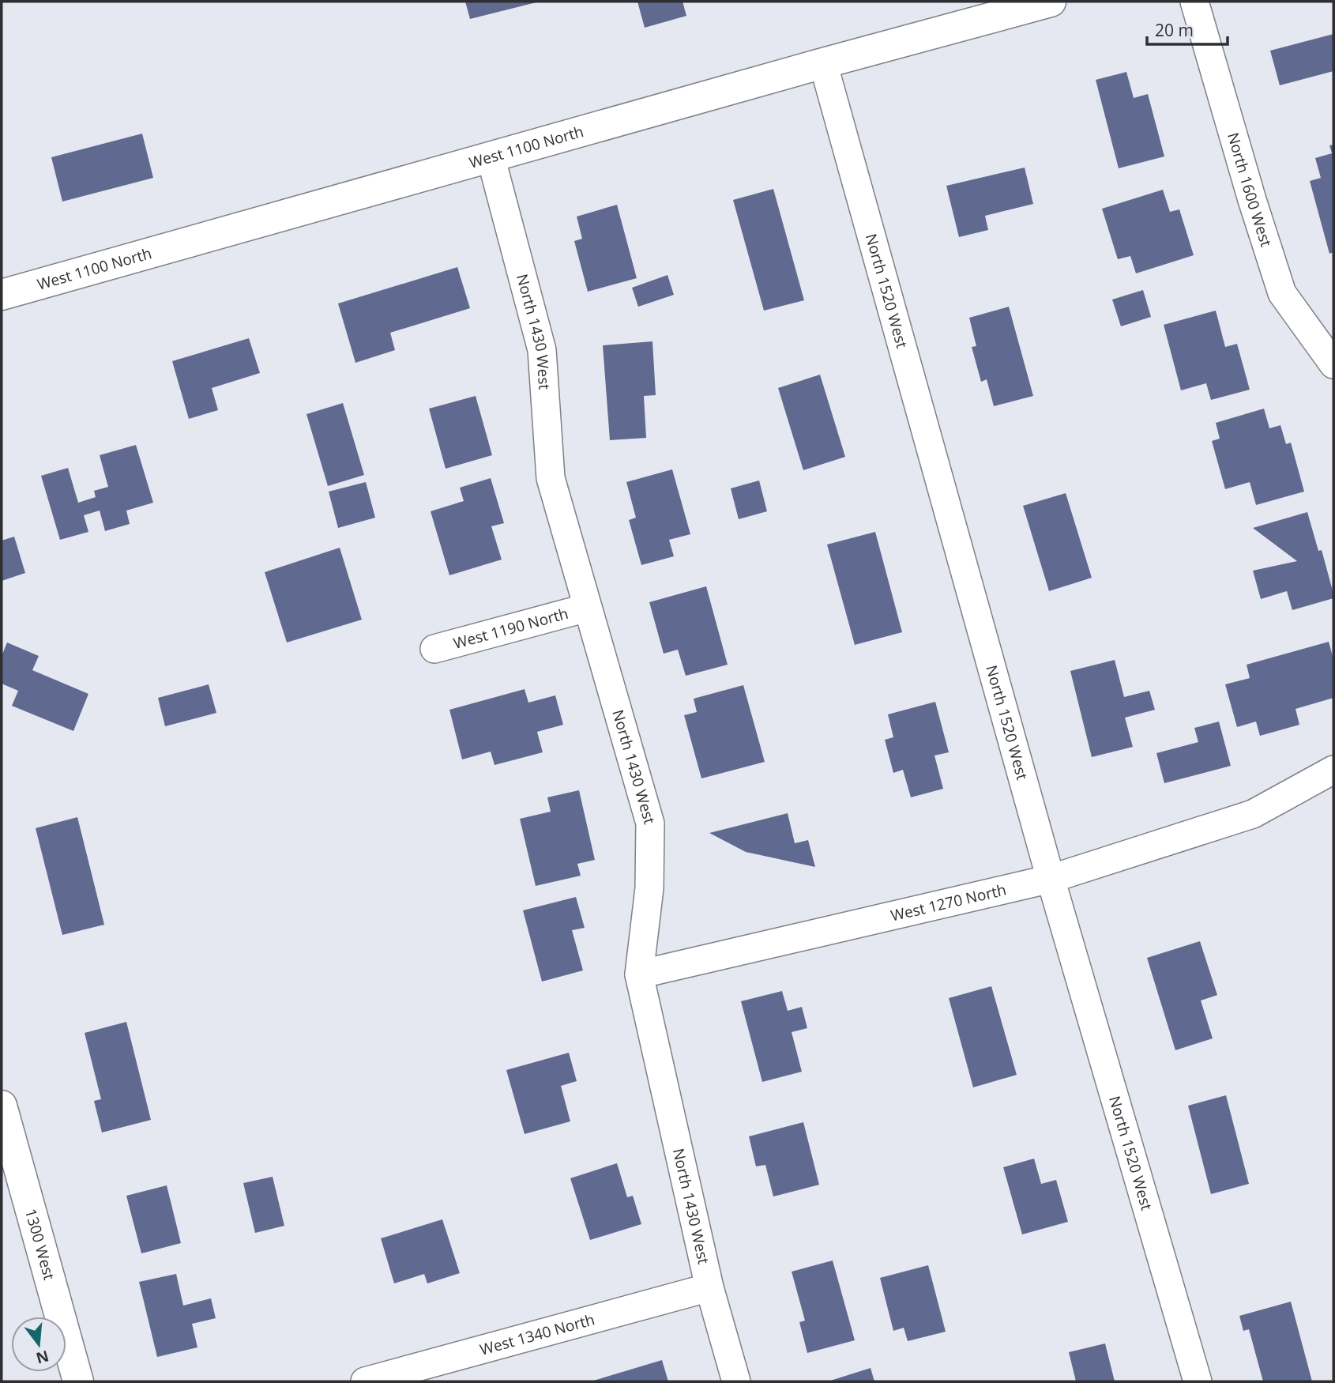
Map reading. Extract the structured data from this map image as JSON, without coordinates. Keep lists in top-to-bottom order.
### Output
{
  "streets": {
    "main road": ["West 1100 North", "1300 West"],
    "street": [
      "North 1600 West",
      "North 1520 West",
      "North 1430 West",
      "West 1190 North",
      "West 1270 North",
      "West 1340 North"
    ]
  },
  "crossings": [
    ["West 1100 North", "North 1520 West"],
    ["West 1100 North", "North 1430 West"],
    ["North 1520 West", "West 1270 North"],
    ["North 1430 West", "West 1190 North"],
    ["North 1430 West", "West 1270 North"],
    ["North 1430 West", "West 1340 North"]
  ],
  "scale_bar": "20 m",
  "north": "bottom"
}
